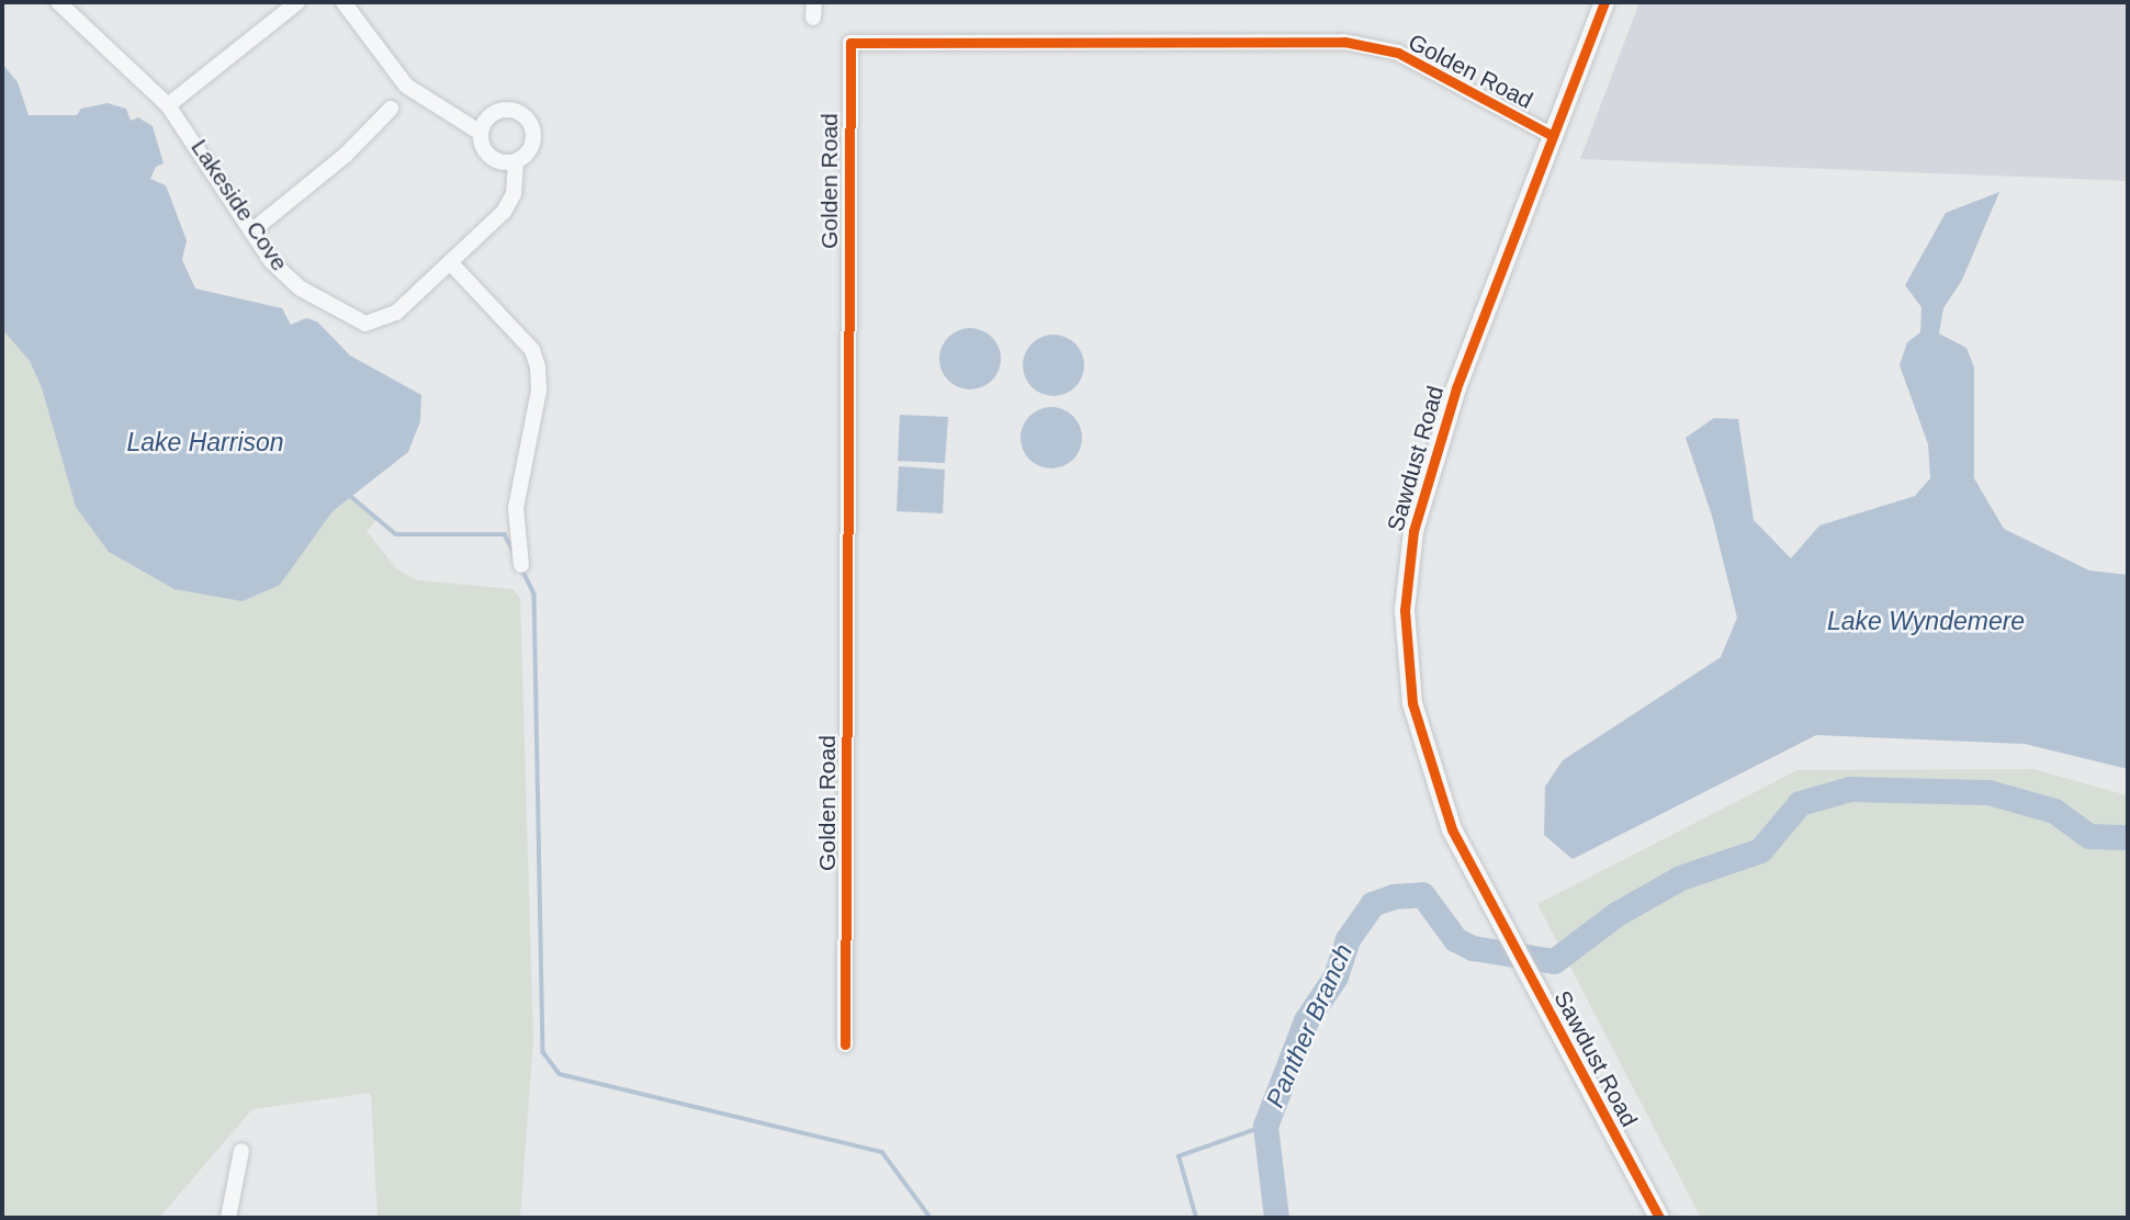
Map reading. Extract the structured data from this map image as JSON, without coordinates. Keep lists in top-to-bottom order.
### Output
{
  "streets": {
    "street": ["Golden Road", "Lakeside Cove", "Sawdust Road"]
  },
  "crossings": [
    ["Golden Road", "Sawdust Road"]
  ],
  "water": ["Lake Harrison", "Lake Wyndemere", "Panther Branch"]
}
